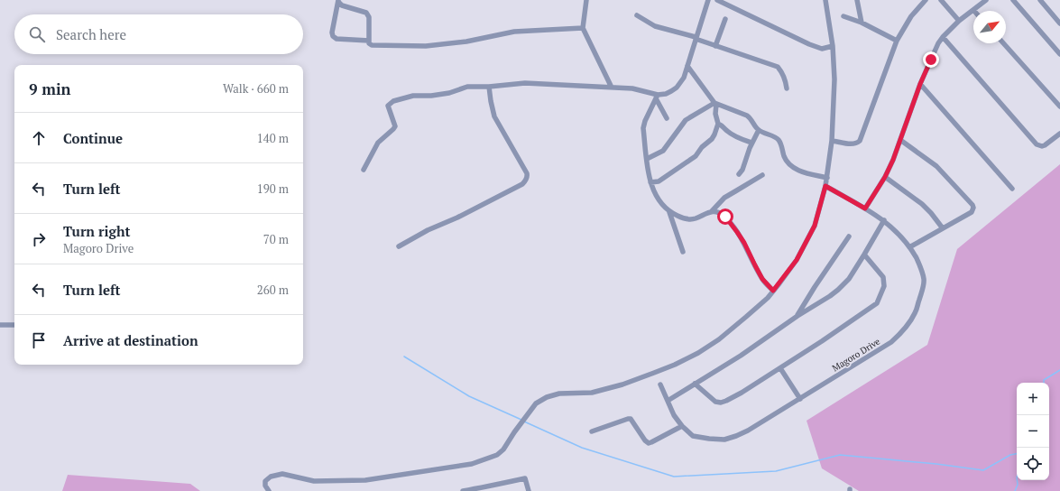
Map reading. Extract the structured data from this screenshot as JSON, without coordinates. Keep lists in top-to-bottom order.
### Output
{
  "streets": {
    "street": ["Magoro Drive"]
  },
  "north": "top right",
  "page": {
    "search": "Search here",
    "heading": ["9 min", "Walk · 660 m"],
    "list": [
      ["Continue", "140 m"],
      ["Turn left", "190 m"],
      ["Turn right", "Magoro Drive", "70 m"],
      ["Turn left", "260 m"],
      "Arrive at destination"
    ],
    "map_buttons": ["+", "−"]
  }
}
